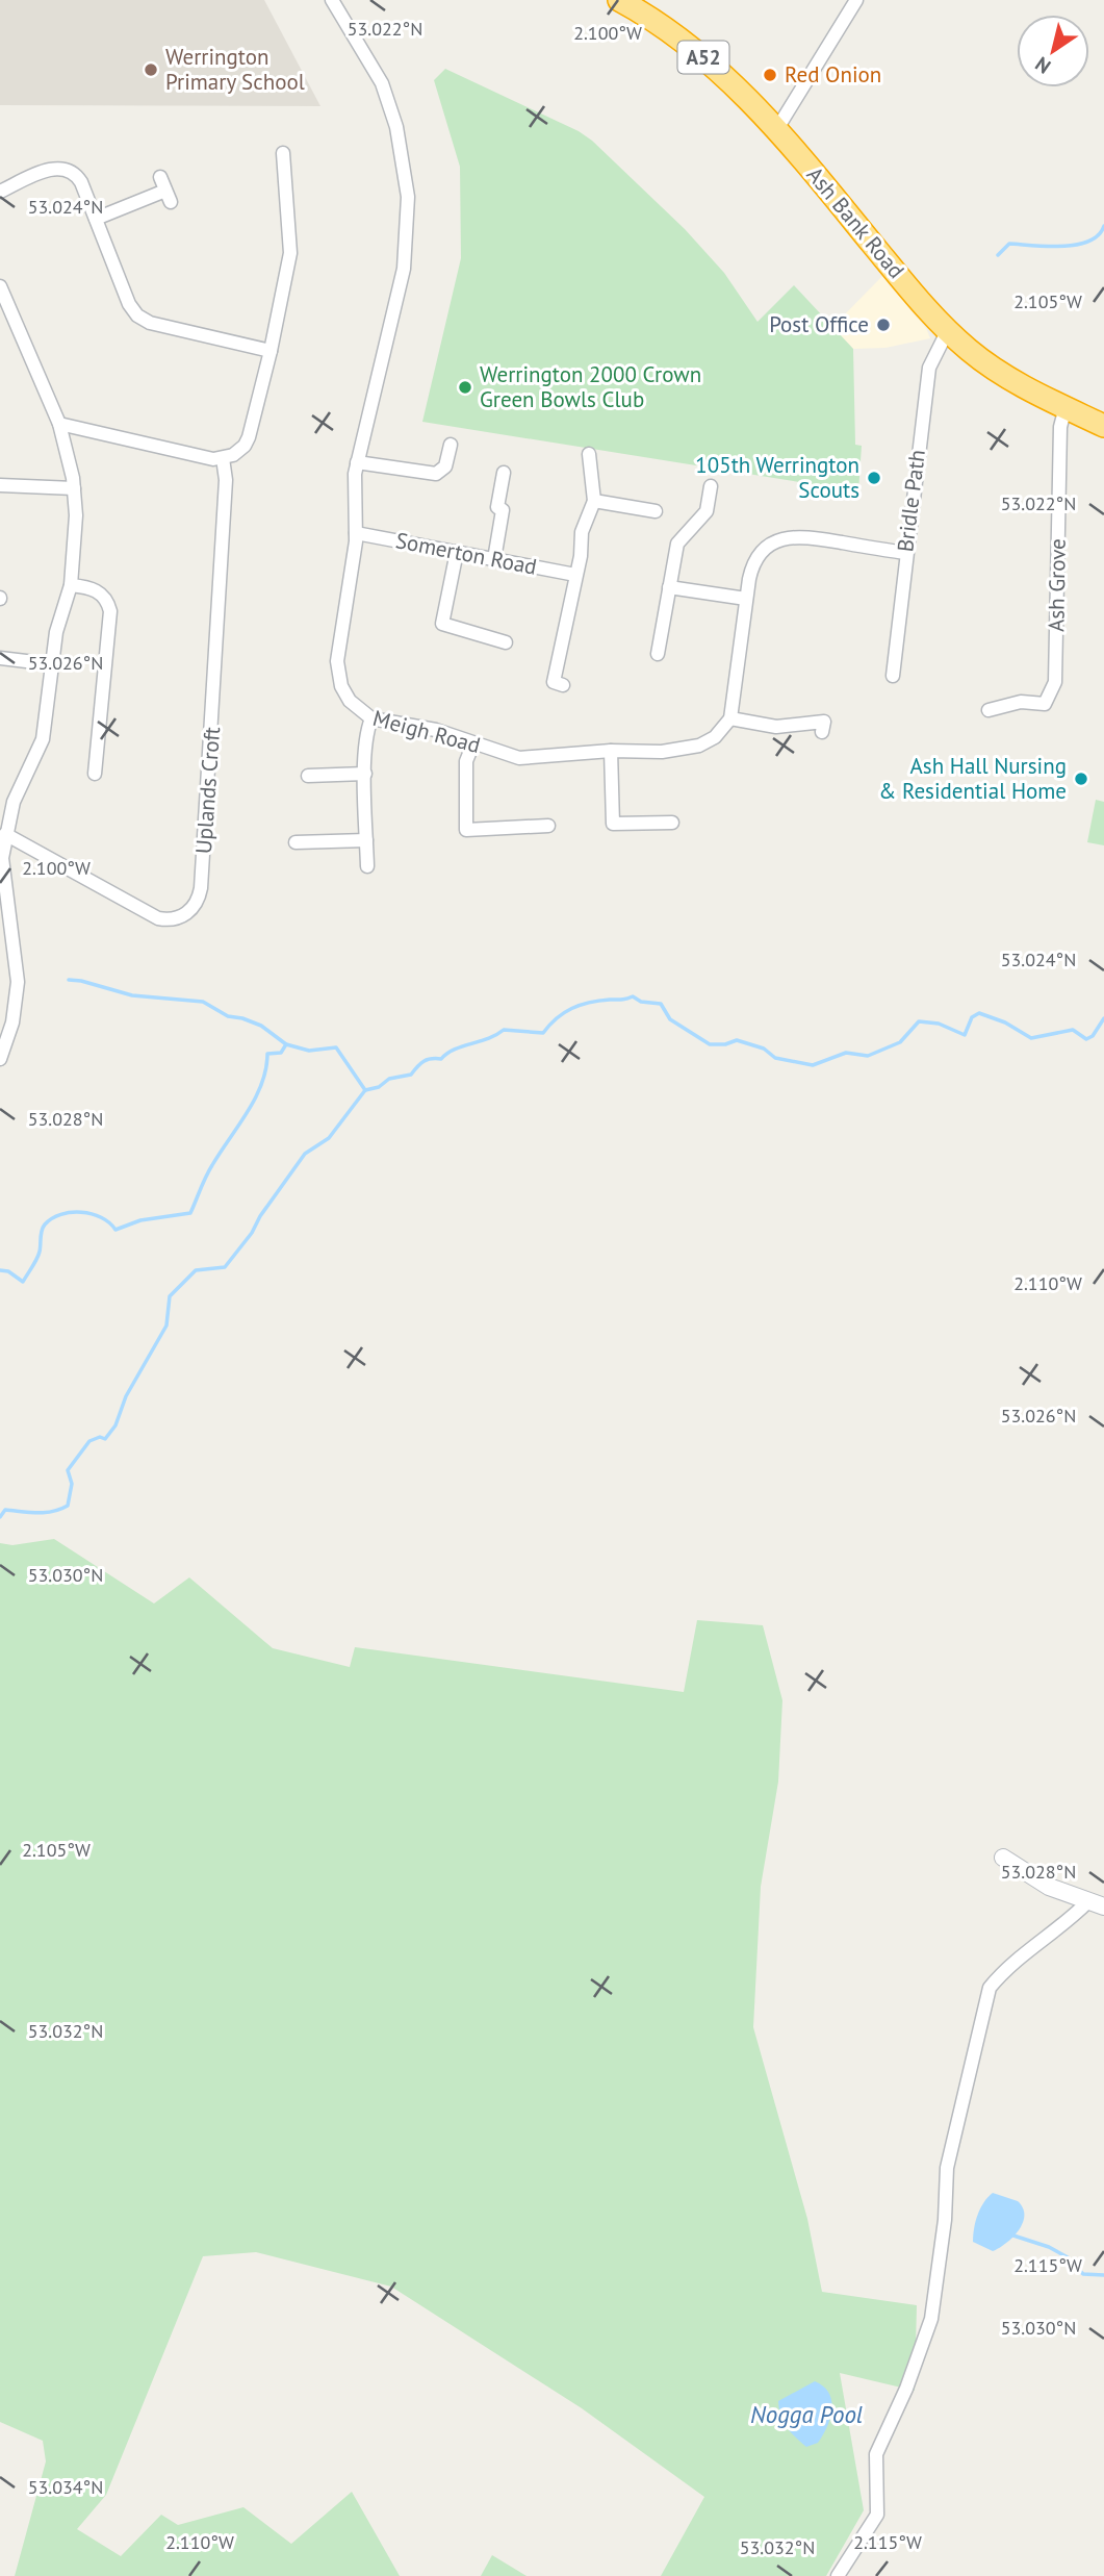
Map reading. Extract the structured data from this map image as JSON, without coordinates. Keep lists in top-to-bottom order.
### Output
{
  "streets": {
    "highway": ["A52", "Ash Bank Road"],
    "street": [
      "Bridle Path",
      "Somerton Road",
      "Ash Grove",
      "Meigh Road",
      "Uplands Croft"
    ]
  },
  "crossings": [
    ["Ash Bank Road", "Bridle Path"],
    ["Ash Bank Road", "Ash Grove"],
    ["Somerton Road", "Meigh Road"]
  ],
  "water": ["Nogga Pool"],
  "places": [
    "Werrington Primary School",
    "Red Onion",
    "Post Office",
    "Werrington 2000 Crown Green Bowls Club",
    "105th Werrington Scouts",
    "Ash Hall Nursing & Residential Home"
  ],
  "north": "bottom left",
  "coordinates": [
    "53.022°N",
    "2.100°W",
    "53.024°N",
    "2.105°W",
    "53.026°N",
    "53.028°N",
    "2.110°W",
    "53.030°N",
    "53.032°N",
    "2.115°W",
    "53.034°N"
  ]
}
